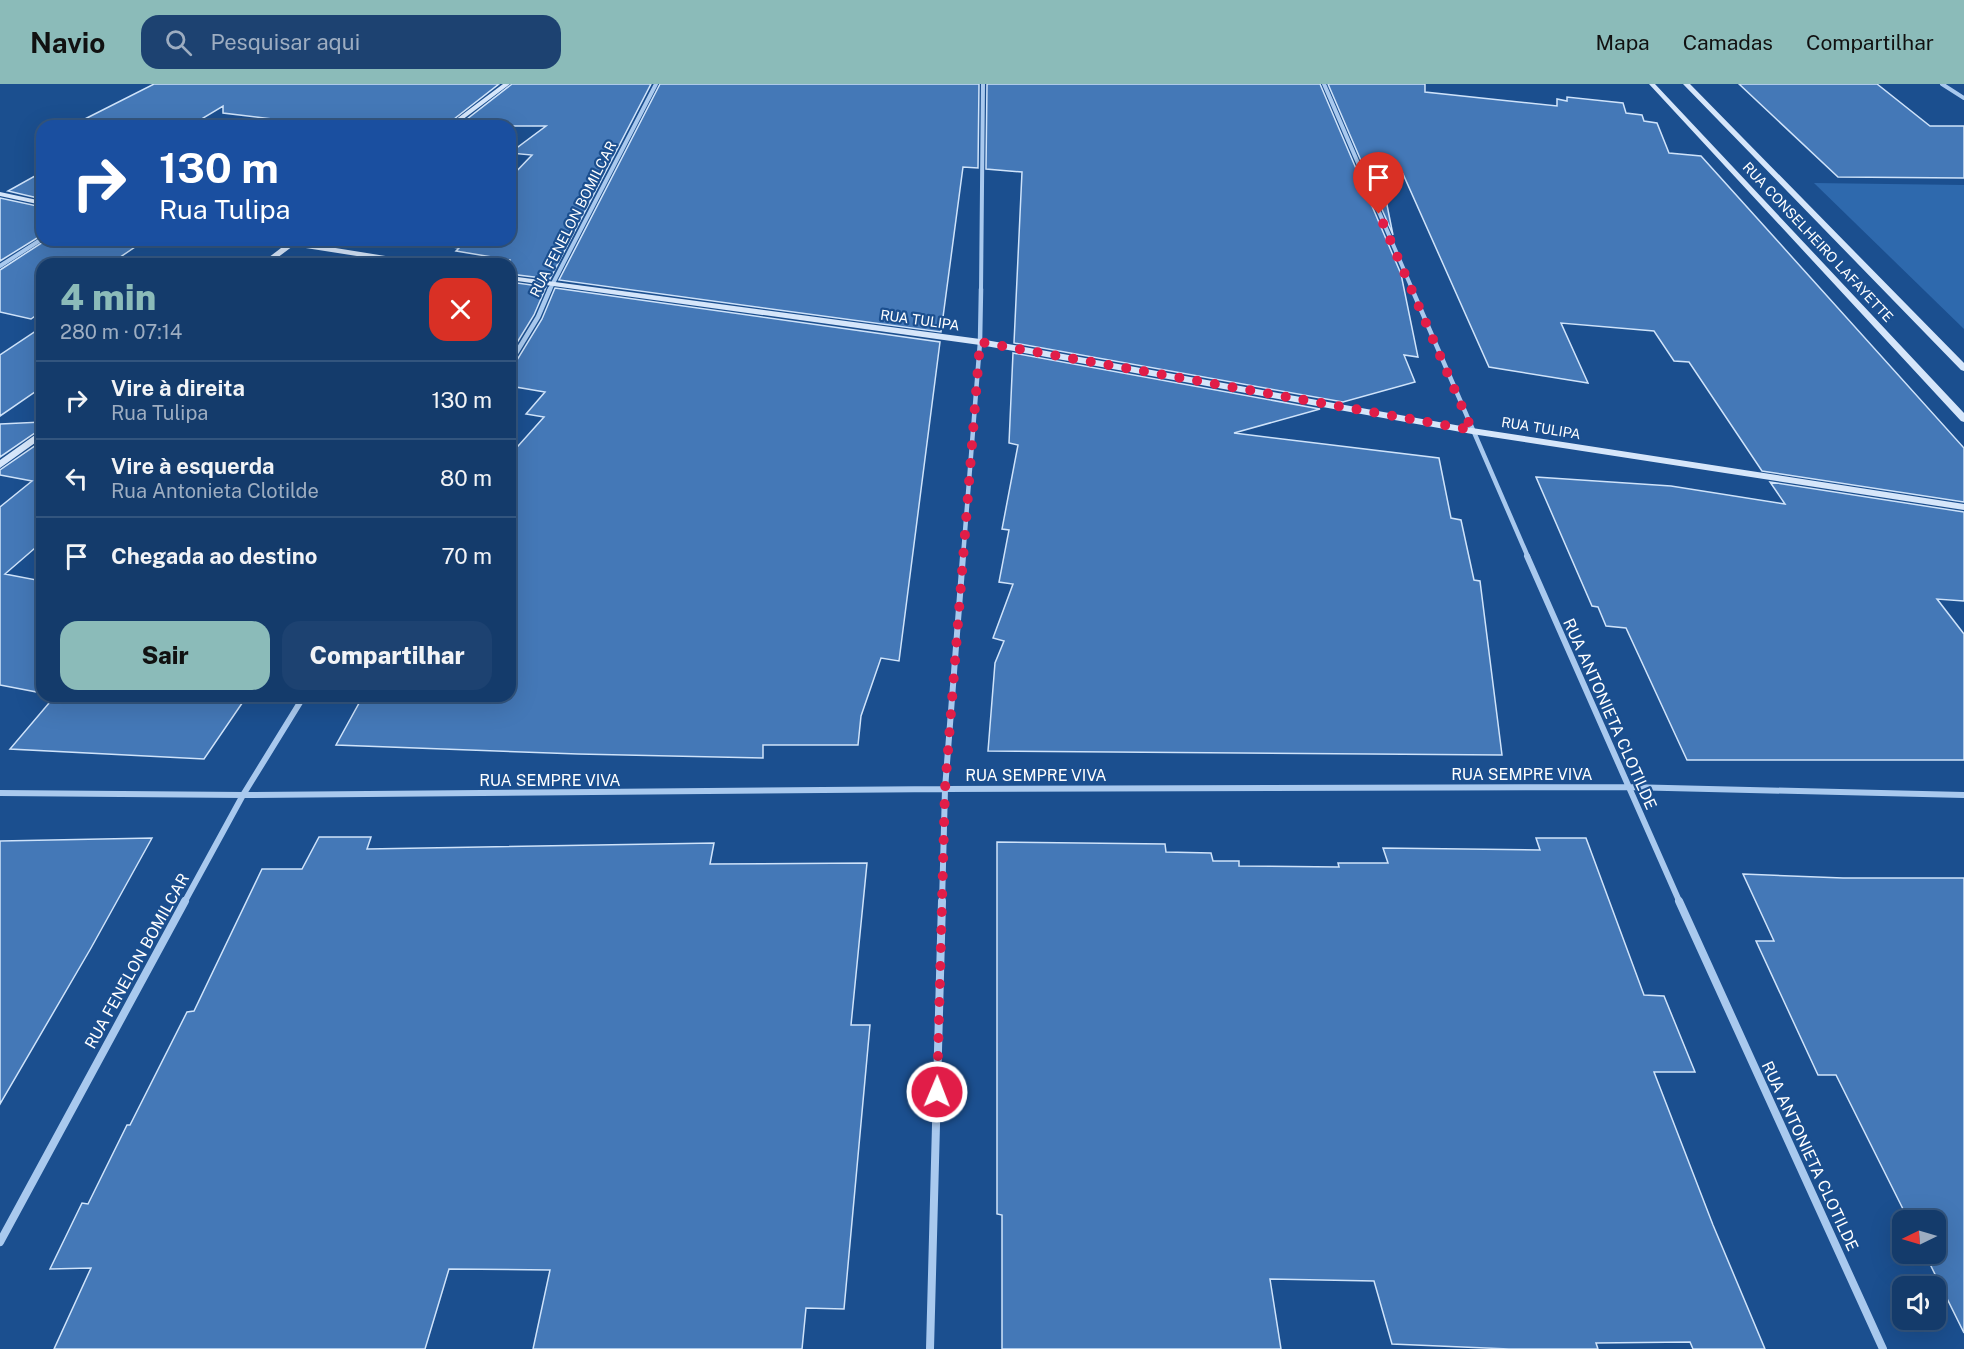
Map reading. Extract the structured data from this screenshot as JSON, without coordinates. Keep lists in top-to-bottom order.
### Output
{
  "streets": {
    "street": [
      "RUA FENELON BOMILCAR",
      "RUA CONSELHEIRO LAFAYETTE",
      "RUA TULIPA",
      "RUA ANTONIETA CLOTILDE",
      "RUA SEMPRE VIVA"
    ]
  },
  "crossings": [
    ["RUA FENELON BOMILCAR", "RUA TULIPA"],
    ["RUA FENELON BOMILCAR", "RUA SEMPRE VIVA"],
    ["RUA TULIPA", "RUA ANTONIETA CLOTILDE"],
    ["RUA ANTONIETA CLOTILDE", "RUA SEMPRE VIVA"]
  ],
  "north": "left",
  "page": {
    "header": "Navio",
    "search": "Pesquisar aqui",
    "nav": ["Mapa", "Camadas", "Compartilhar"],
    "turn": ["130 m", "Rua Tulipa"],
    "heading": ["4 min", "280 m · 07:14"],
    "list": [
      {
        "name": "Vire à direita",
        "note": "Rua Tulipa",
        "value": "130 m"
      },
      {
        "name": "Vire à esquerda",
        "note": "Rua Antonieta Clotilde",
        "value": "80 m"
      },
      {
        "name": "Chegada ao destino",
        "value": "70 m"
      }
    ],
    "buttons": ["Sair", "Compartilhar"]
  }
}
